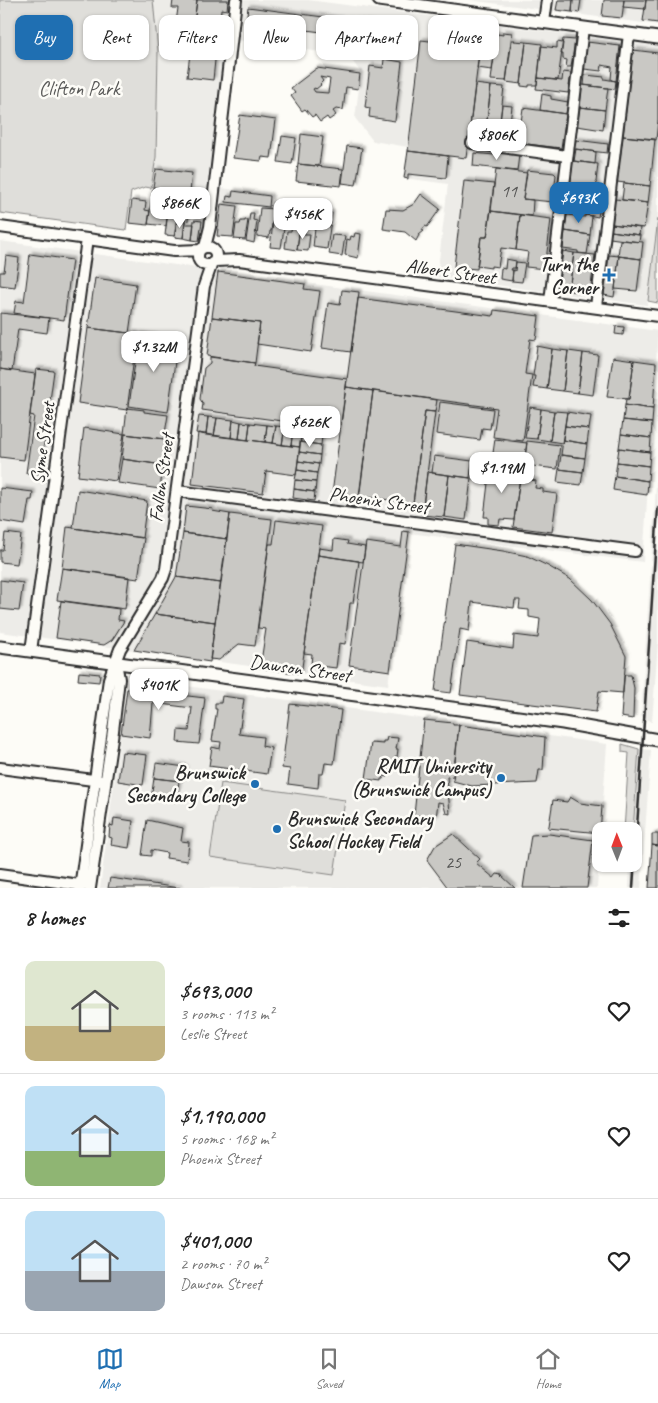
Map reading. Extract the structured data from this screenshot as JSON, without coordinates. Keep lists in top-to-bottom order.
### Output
{
  "streets": {
    "street": [
      "Albert Street",
      "Syme Street",
      "Fallon Street",
      "Phoenix Street",
      "Dawson Street"
    ]
  },
  "crossings": [
    ["Albert Street", "Syme Street"],
    ["Albert Street", "Fallon Street"],
    ["Syme Street", "Dawson Street"],
    ["Fallon Street", "Phoenix Street"],
    ["Fallon Street", "Dawson Street"]
  ],
  "parks": ["Clifton Park"],
  "places": {
    "health": ["Turn the Corner"],
    "other": ["RMIT University (Brunswick Campus)", "Brunswick Secondary College", "Brunswick Secondary School Hockey Field"]
  },
  "house_numbers": ["11", "25"],
  "north": "top",
  "page": {
    "chip": [
      "Buy",
      "Rent",
      "Filters",
      "New",
      "Apartment",
      "House"
    ],
    "price": [
      "$806K",
      "$693K",
      "$866K",
      "$456K",
      "$1.32M",
      "$626K",
      "$1.19M",
      "$401K"
    ],
    "heading": "8 homes",
    "list": [
      {
        "name": "$693,000",
        "note": "3 rooms · 113 m² · Leslie Street"
      },
      {
        "name": "$1,190,000",
        "note": "5 rooms · 168 m² · Phoenix Street"
      },
      {
        "name": "$401,000",
        "note": "2 rooms · 70 m² · Dawson Street"
      }
    ],
    "tabs": ["Map", "Saved", "Home"]
  }
}
